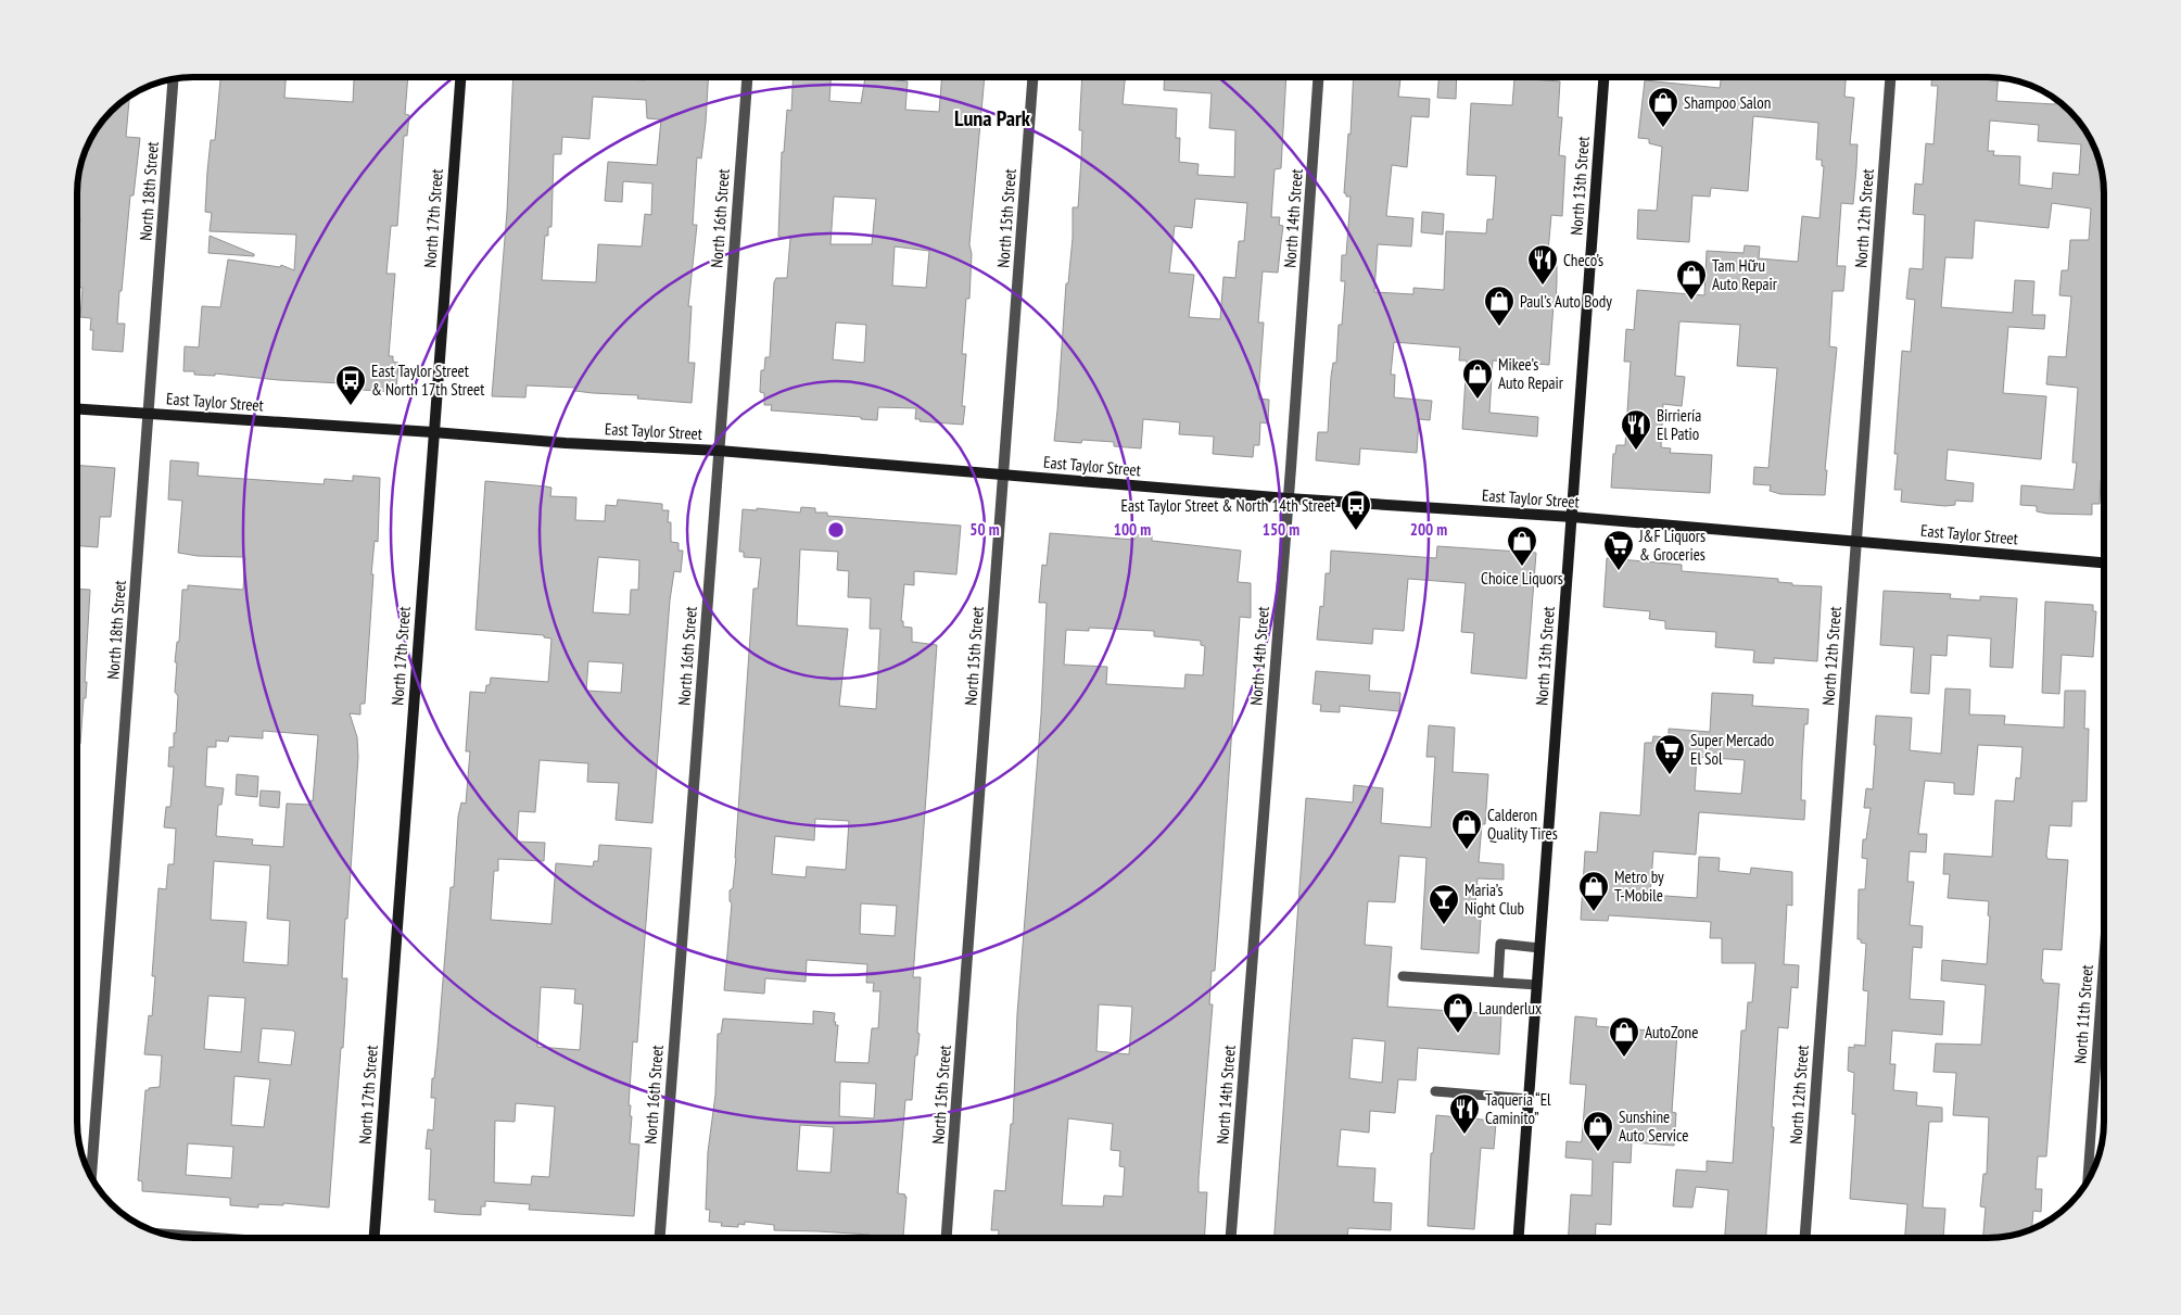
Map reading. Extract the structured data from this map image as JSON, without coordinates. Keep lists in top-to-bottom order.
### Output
{
  "streets": {
    "main road": ["North 13th Street", "North 17th Street", "East Taylor Street"],
    "street": [
      "North 18th Street",
      "North 16th Street",
      "North 15th Street",
      "North 14th Street",
      "North 12th Street"
    ],
    "lane": ["North 11th Street"]
  },
  "crossings": [
    ["North 13th Street", "East Taylor Street"],
    ["North 18th Street", "East Taylor Street"],
    ["North 17th Street", "East Taylor Street"],
    ["North 16th Street", "East Taylor Street"],
    ["North 15th Street", "East Taylor Street"],
    ["North 14th Street", "East Taylor Street"],
    ["North 12th Street", "East Taylor Street"]
  ],
  "districts": ["Luna Park"],
  "places": {
    "shop": [
      "Shampoo Salon",
      "Tam Hữu Auto Repair",
      "Paul’s Auto Body",
      "Mikee’s Auto Repair",
      "Choice Liquors",
      "Calderon Quality Tires",
      "Metro by T-Mobile",
      "Launderlux",
      "AutoZone",
      "Sunshine Auto Service"
    ],
    "restaurant": ["Checo’s", "Birriería El Patio", "Taquería “El Caminito”"],
    "bus stop": ["East Taylor Street & North 17th Street", "East Taylor Street & North 14th Street"],
    "supermarket": ["J&F Liquors & Groceries", "Super Mercado El Sol"],
    "bar": ["Maria’s Night Club"]
  },
  "rings": [
    "50 m",
    "100 m",
    "150 m",
    "200 m"
  ]
}
